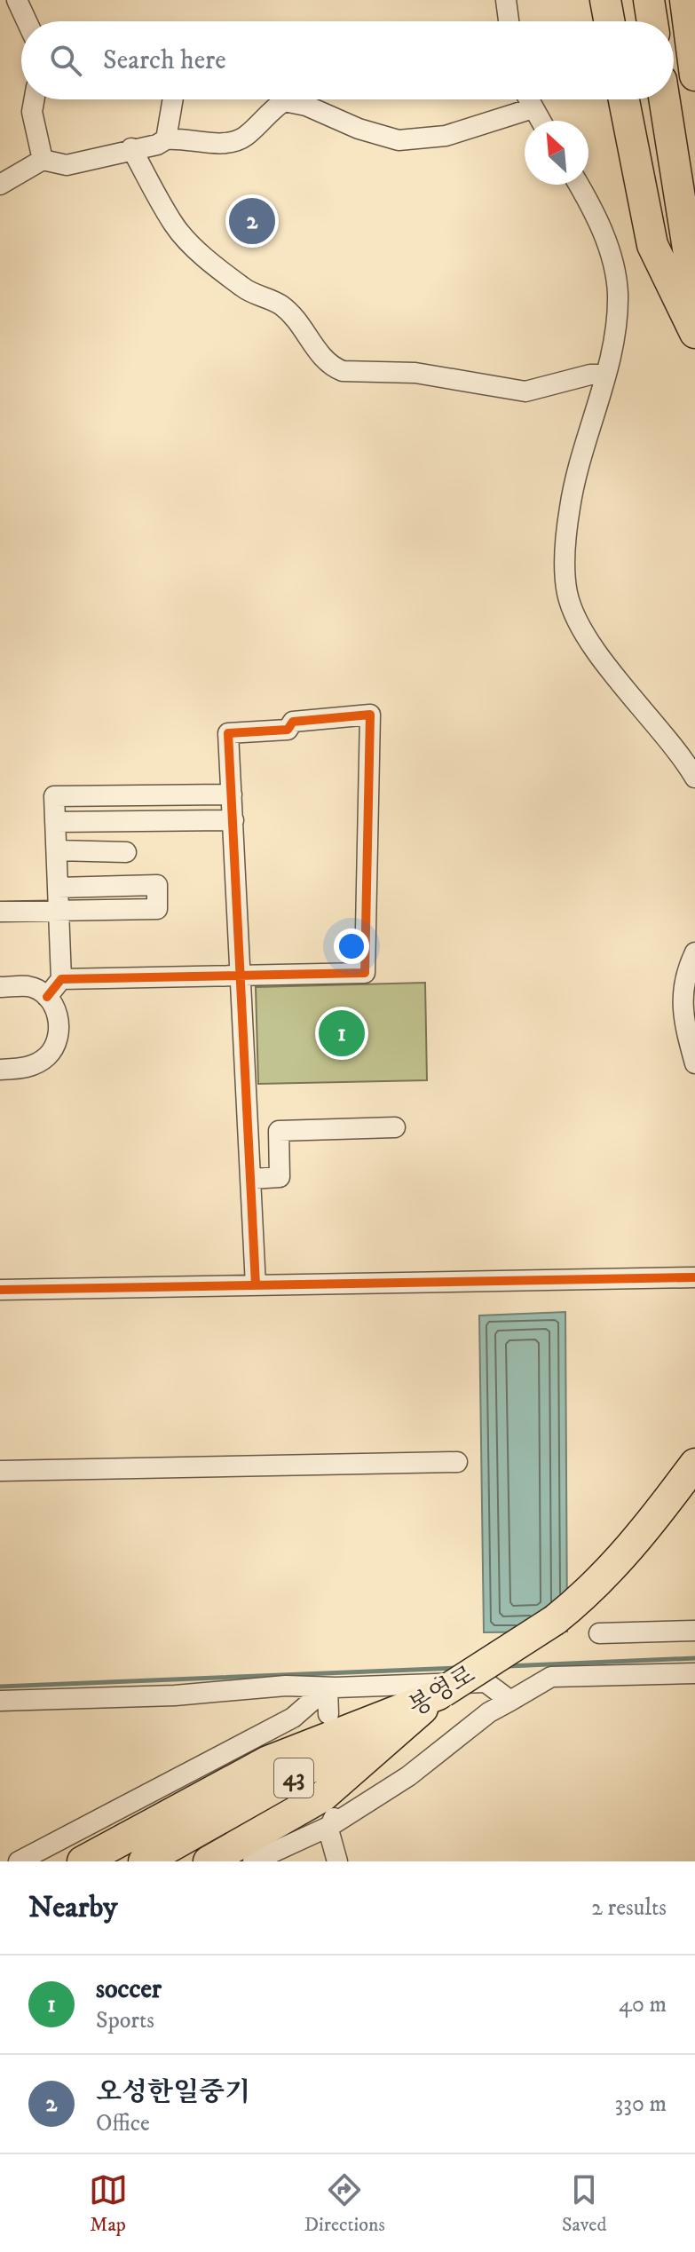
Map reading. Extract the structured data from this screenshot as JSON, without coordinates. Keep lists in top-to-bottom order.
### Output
{
  "streets": {
    "highway": ["봉영로", "43"]
  },
  "north": "top left",
  "page": {
    "search": "Search here",
    "pins": ["2", "1"],
    "heading": ["Nearby", "2 results"],
    "list": [
      {
        "mark": "1",
        "name": "soccer",
        "note": "Sports",
        "value": "40 m"
      },
      {
        "mark": "2",
        "name": "오성한일중기",
        "note": "Office",
        "value": "330 m"
      }
    ],
    "nav": ["Map", "Directions", "Saved"]
  }
}
